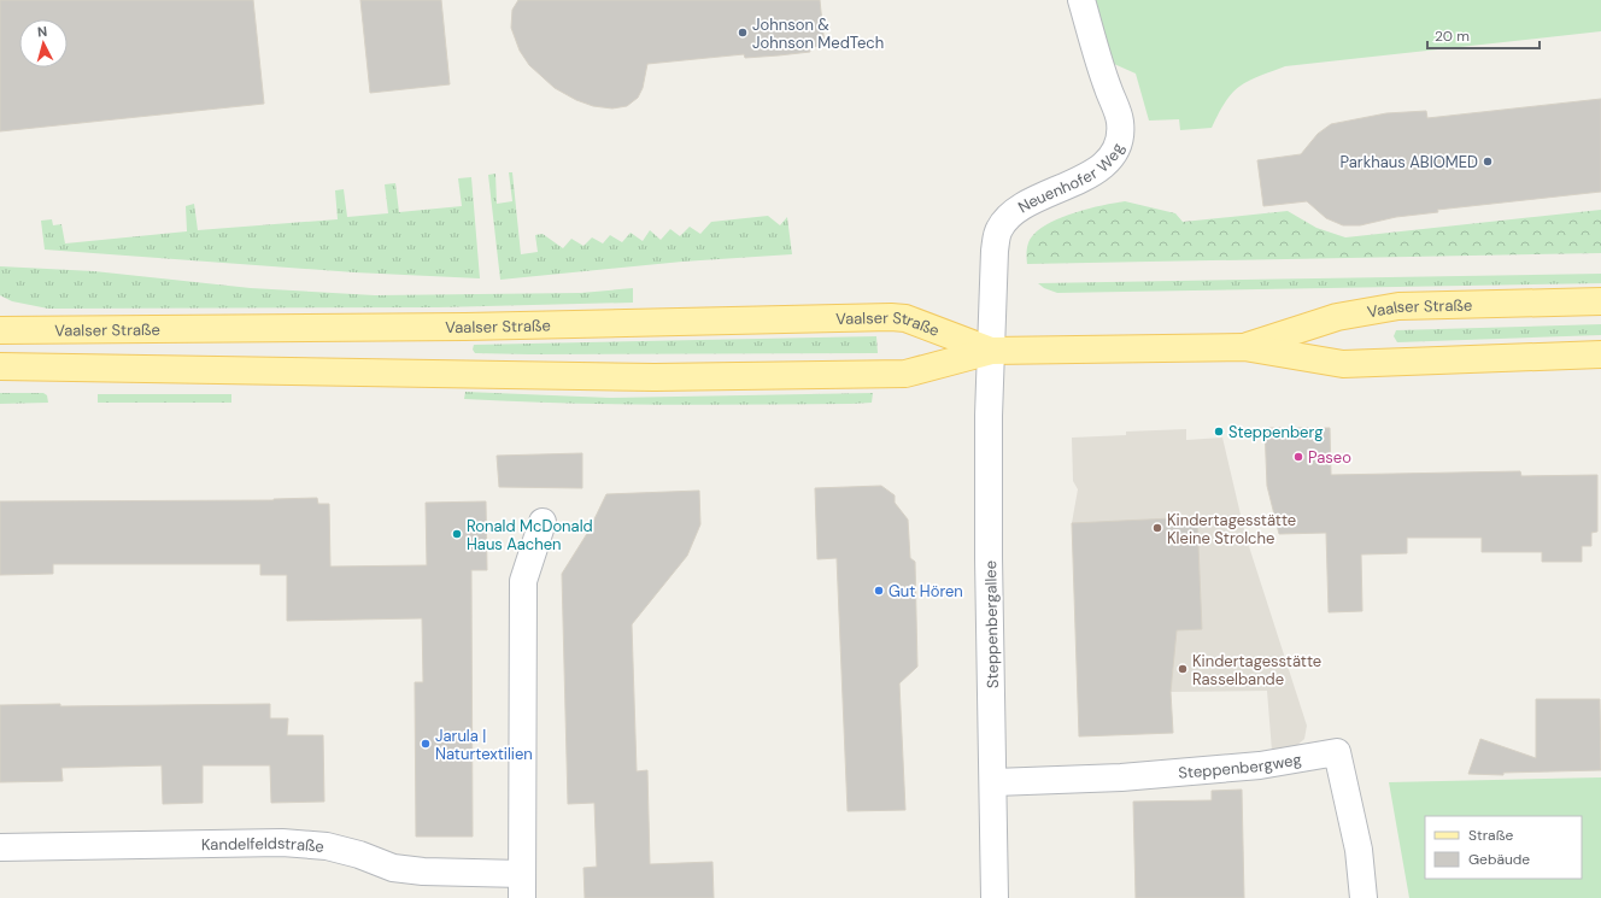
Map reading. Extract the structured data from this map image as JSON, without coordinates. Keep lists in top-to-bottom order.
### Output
{
  "streets": {
    "main road": ["Vaalser Straße"],
    "street": [
      "Neuenhofer Weg",
      "Steppenbergallee",
      "Steppenbergweg",
      "Kandelfeldstraße"
    ]
  },
  "crossings": [
    ["Neuenhofer Weg", "Vaalser Straße"],
    ["Neuenhofer Weg", "Steppenbergallee"],
    ["Vaalser Straße", "Steppenbergallee"],
    ["Steppenbergallee", "Steppenbergweg"]
  ],
  "places": [
    "Johnson & Johnson MedTech",
    "Parkhaus ABIOMED",
    "Steppenberg",
    "Paseo",
    "Kindertagesstätte Kleine Strolche",
    "Ronald McDonald Haus Aachen",
    "Gut Hören",
    "Kindertagesstätte Rasselbande",
    "Jarula | Naturtextilien"
  ],
  "legend": ["Straße", "Gebäude"],
  "scale_bar": "20 m",
  "north": "top"
}
